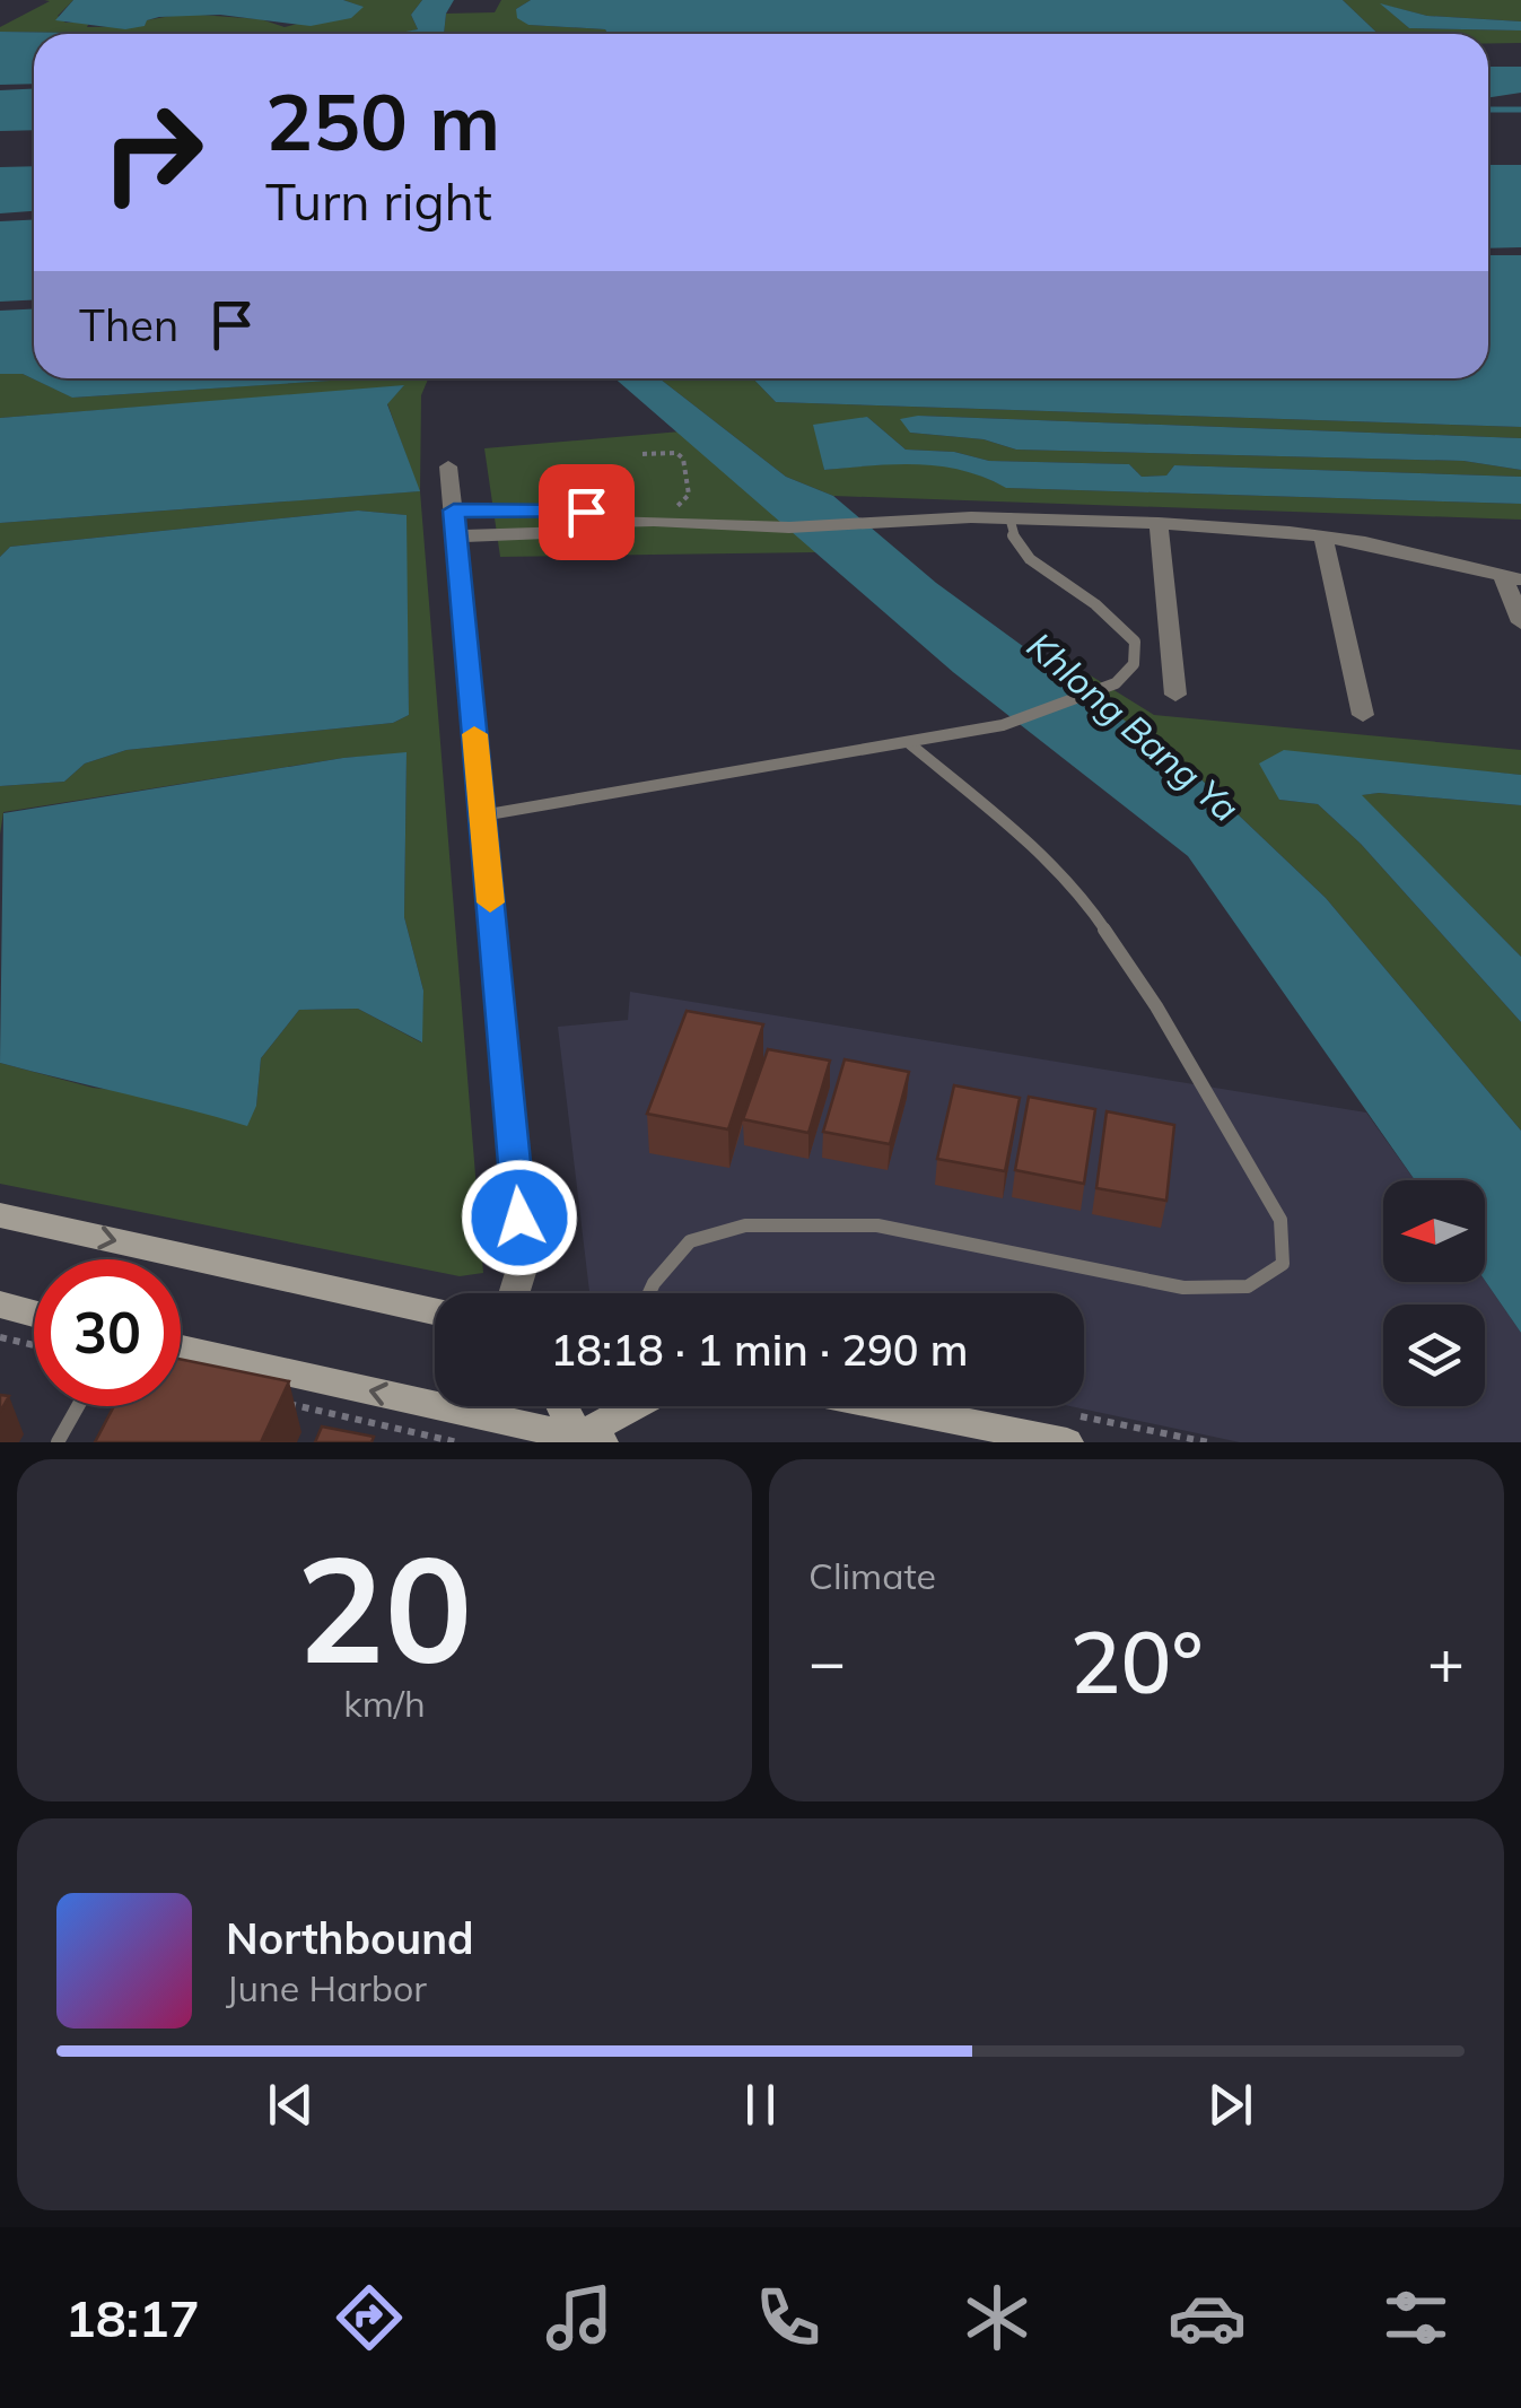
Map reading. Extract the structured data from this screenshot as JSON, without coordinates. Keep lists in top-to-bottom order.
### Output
{
  "water": ["Khlong Bang Ya"],
  "north": "left",
  "page": {
    "turn": ["250 m", "Turn right"],
    "then": "Then",
    "limit": "30",
    "trip": "18:18 · 1 min · 290 m",
    "tile": [
      ["20", "km/h"],
      "Climate"
    ],
    "heat": ["−", "20°", "+"],
    "song": ["Northbound", "June Harbor"],
    "tabs": "18:17"
  }
}
